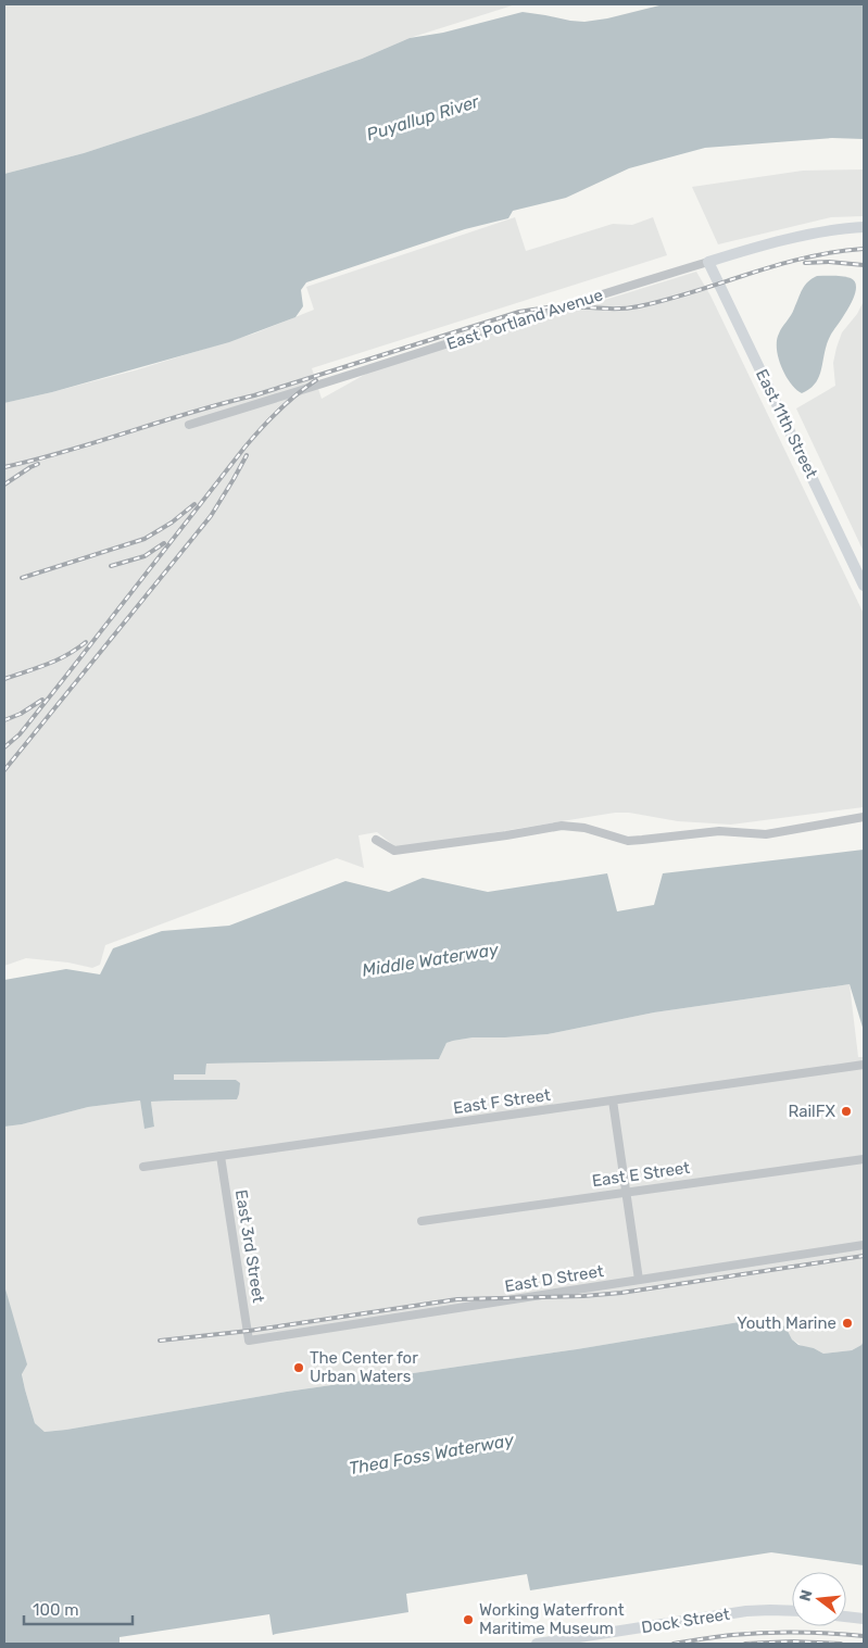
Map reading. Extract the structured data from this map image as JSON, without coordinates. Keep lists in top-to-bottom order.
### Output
{
  "streets": {
    "street": [
      "East Portland Avenue",
      "East 11th Street",
      "East F Street",
      "East E Street",
      "East 3rd Street",
      "East D Street",
      "Dock Street"
    ]
  },
  "crossings": [
    ["East Portland Avenue", "East 11th Street"],
    ["East F Street", "East 3rd Street"],
    ["East 3rd Street", "East D Street"]
  ],
  "water": ["Puyallup River", "Middle Waterway", "Thea Foss Waterway"],
  "places": [
    "RailFX",
    "Youth Marine",
    "The Center for Urban Waters",
    "Working Waterfront Maritime Museum"
  ],
  "scale_bar": "100 m",
  "north": "left"
}
